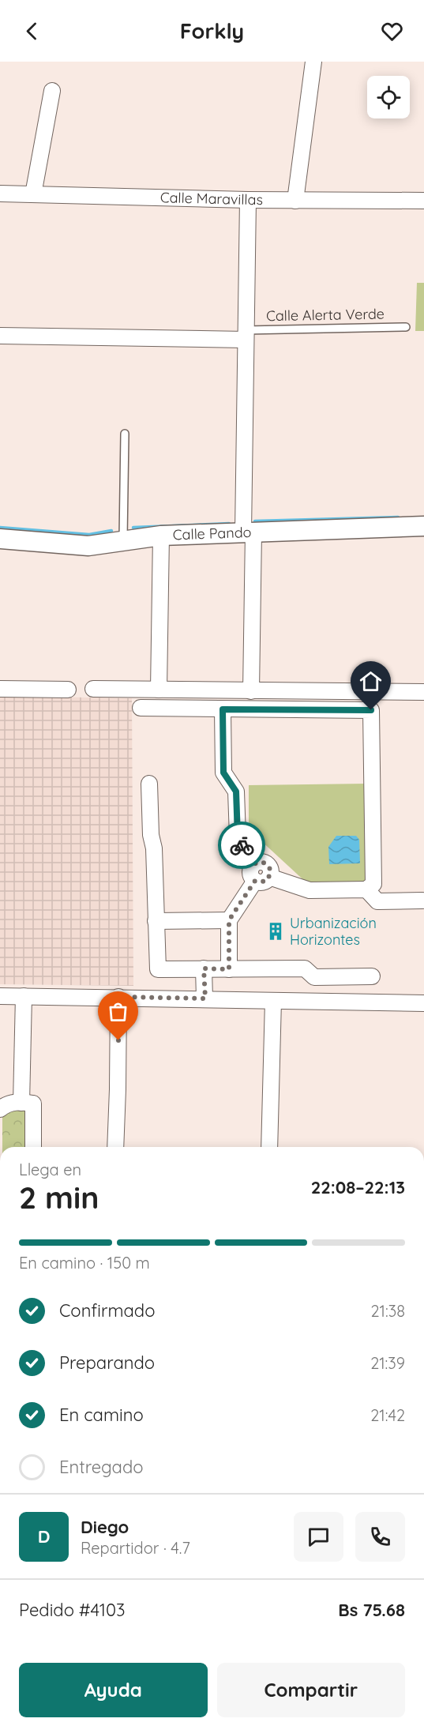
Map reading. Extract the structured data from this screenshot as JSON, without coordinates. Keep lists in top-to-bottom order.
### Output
{
  "streets": {
    "street": ["Calle Maravillas", "Calle Pando"],
    "lane": ["Calle Alerta Verde"]
  },
  "places": {
    "building": ["Urbanización Horizontes"]
  },
  "page": {
    "header": "Forkly",
    "heading": ["2 min", "Llega en", "22:08–22:13"],
    "panel": [
      "Diego",
      "Repartidor · 4.7",
      "Pedido #4103",
      "Bs 75.68"
    ],
    "bar": "En camino · 150 m",
    "list": [
      ["Confirmado", "21:38"],
      ["Preparando", "21:39"],
      ["En camino", "21:42"],
      "Entregado"
    ],
    "round": "D",
    "buttons": ["Ayuda", "Compartir"]
  }
}
